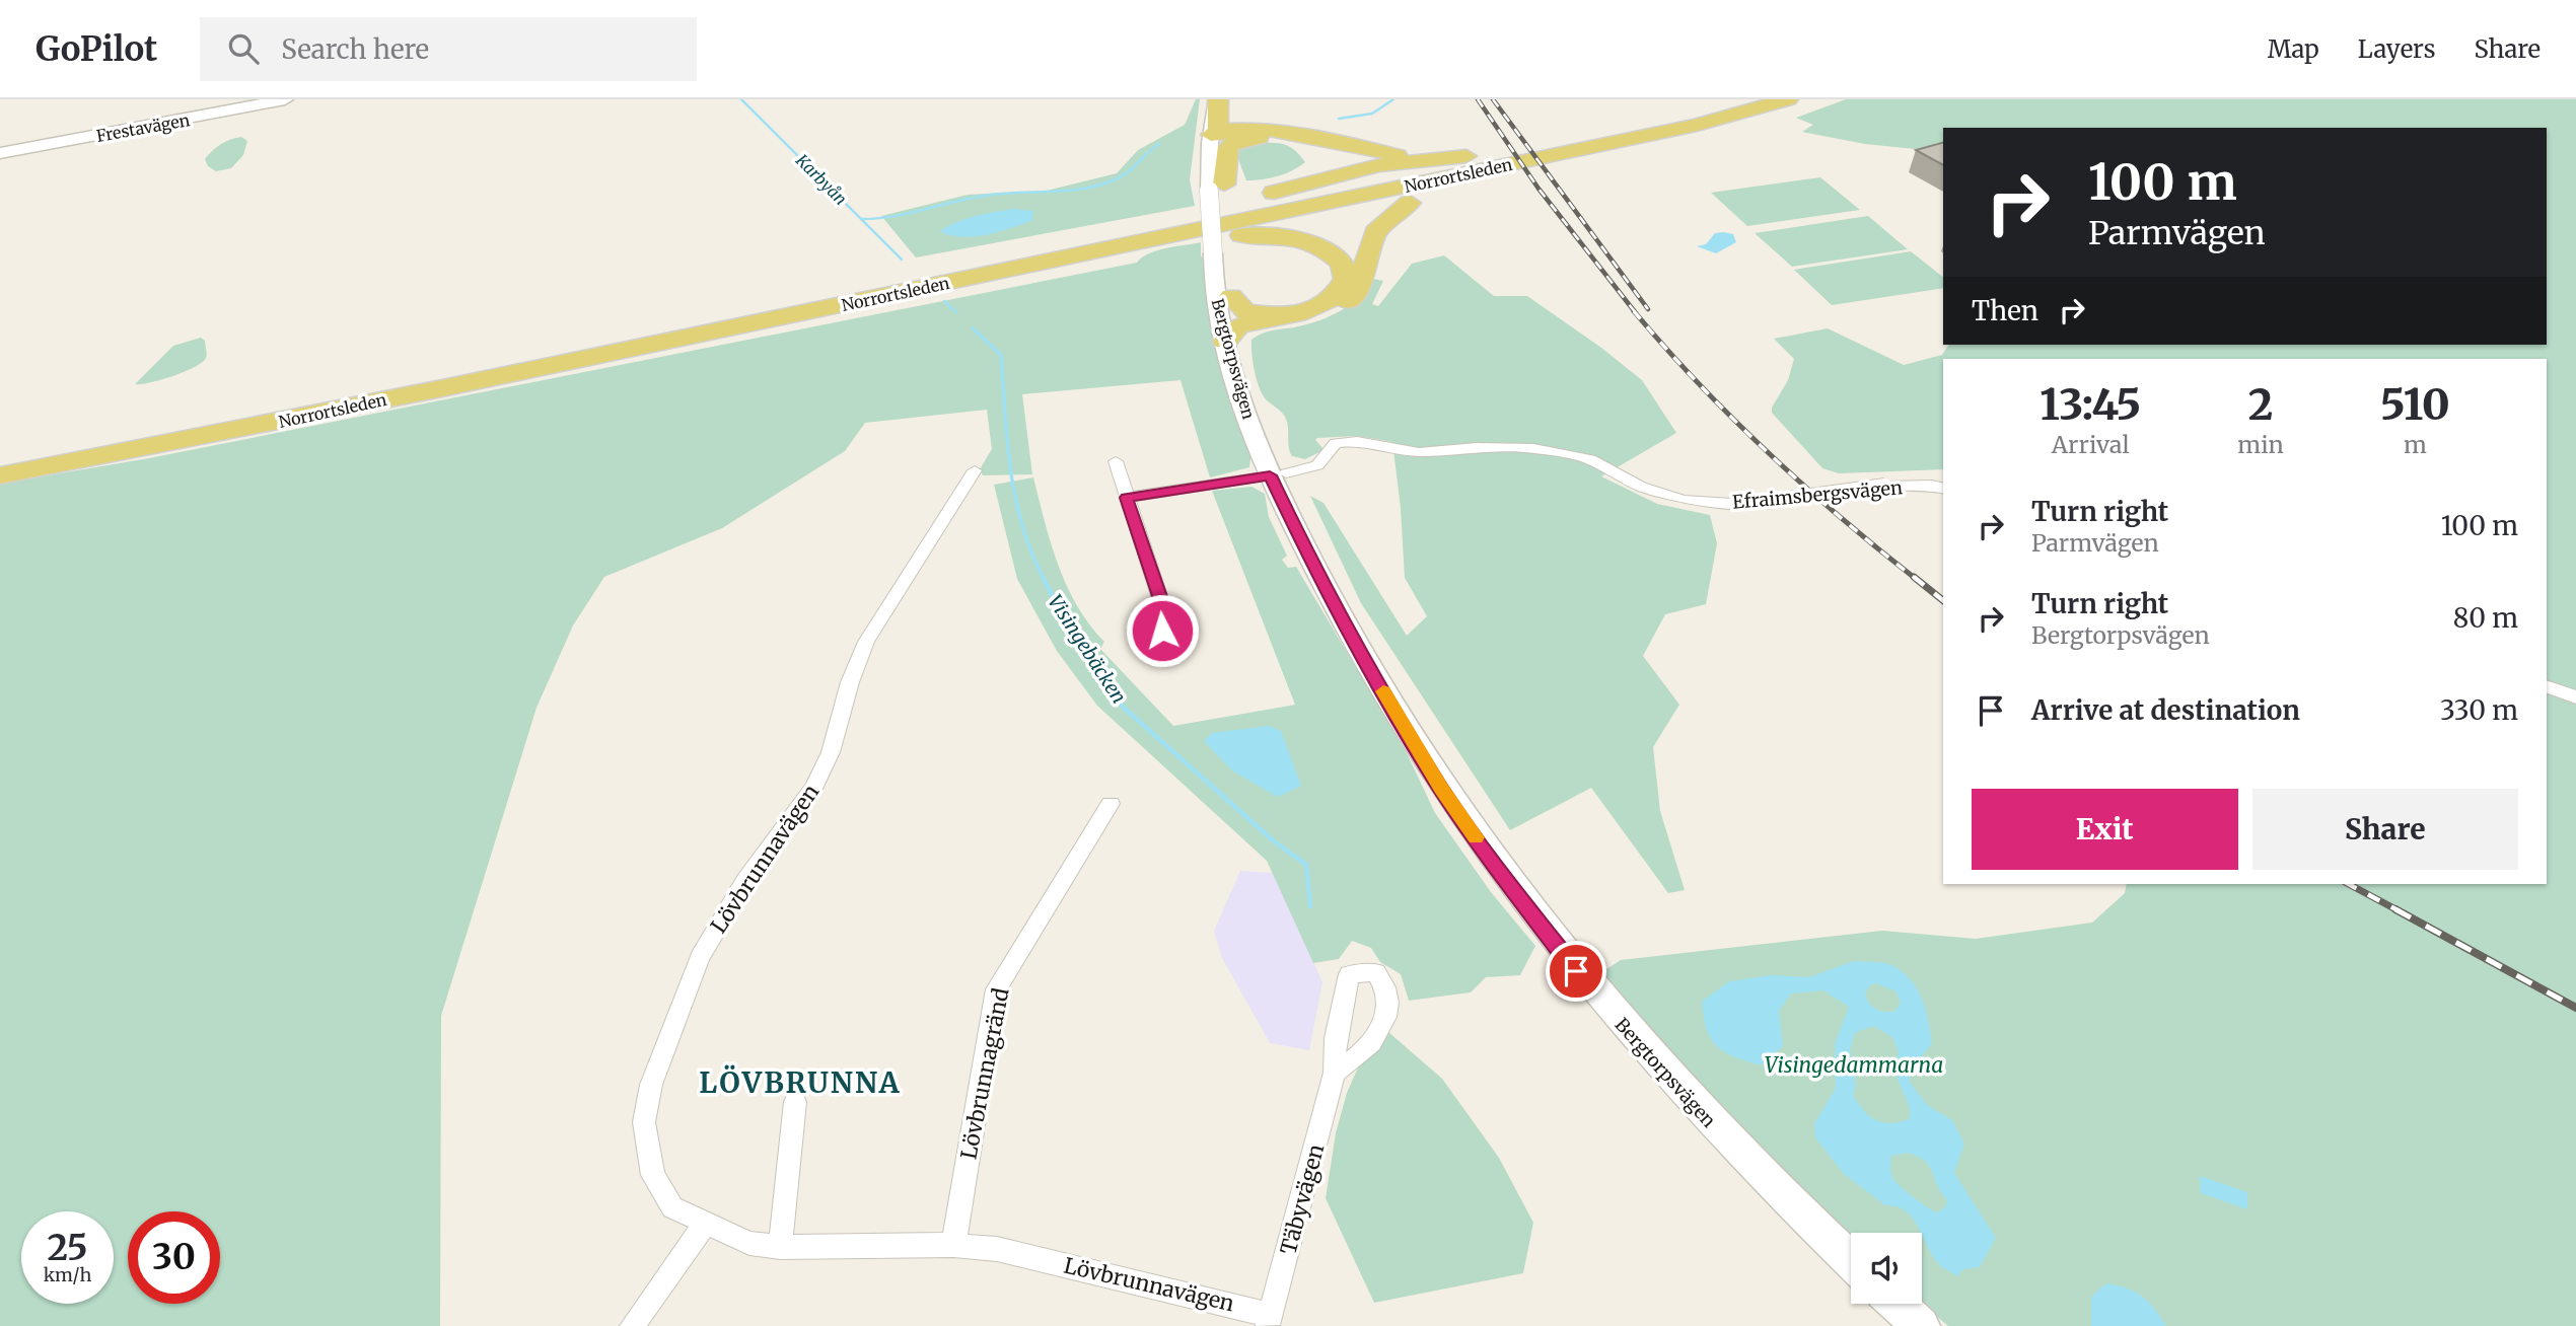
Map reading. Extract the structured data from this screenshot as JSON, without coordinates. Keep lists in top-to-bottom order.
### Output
{
  "streets": {
    "highway": ["Norrortsleden"],
    "main road": ["Frestavägen", "Bergtorpsvägen"],
    "street": [
      "Efraimsbergsvägen",
      "Lövbrunnavägen",
      "Lövbrunnagränd",
      "Täbyvägen"
    ]
  },
  "crossings": [
    ["Bergtorpsvägen", "Efraimsbergsvägen"],
    ["Lövbrunnavägen", "Lövbrunnagränd"],
    ["Lövbrunnavägen", "Täbyvägen"]
  ],
  "districts": ["LÖVBRUNNA"],
  "water": ["Karbyån", "Visingebäcken"],
  "parks": ["Visingedammarna"],
  "page": {
    "header": "GoPilot",
    "search": "Search here",
    "nav": ["Map", "Layers", "Share"],
    "turn": ["100 m", "Parmvägen"],
    "then": "Then",
    "eta": [
      "13:45",
      "Arrival",
      "2",
      "min",
      "510",
      "m"
    ],
    "list": [
      {
        "name": "Turn right",
        "note": "Parmvägen",
        "value": "100 m"
      },
      {
        "name": "Turn right",
        "note": "Bergtorpsvägen",
        "value": "80 m"
      },
      {
        "name": "Arrive at destination",
        "value": "330 m"
      }
    ],
    "buttons": ["Exit", "Share"],
    "speed": "25 km/h",
    "limit": "30"
  }
}
